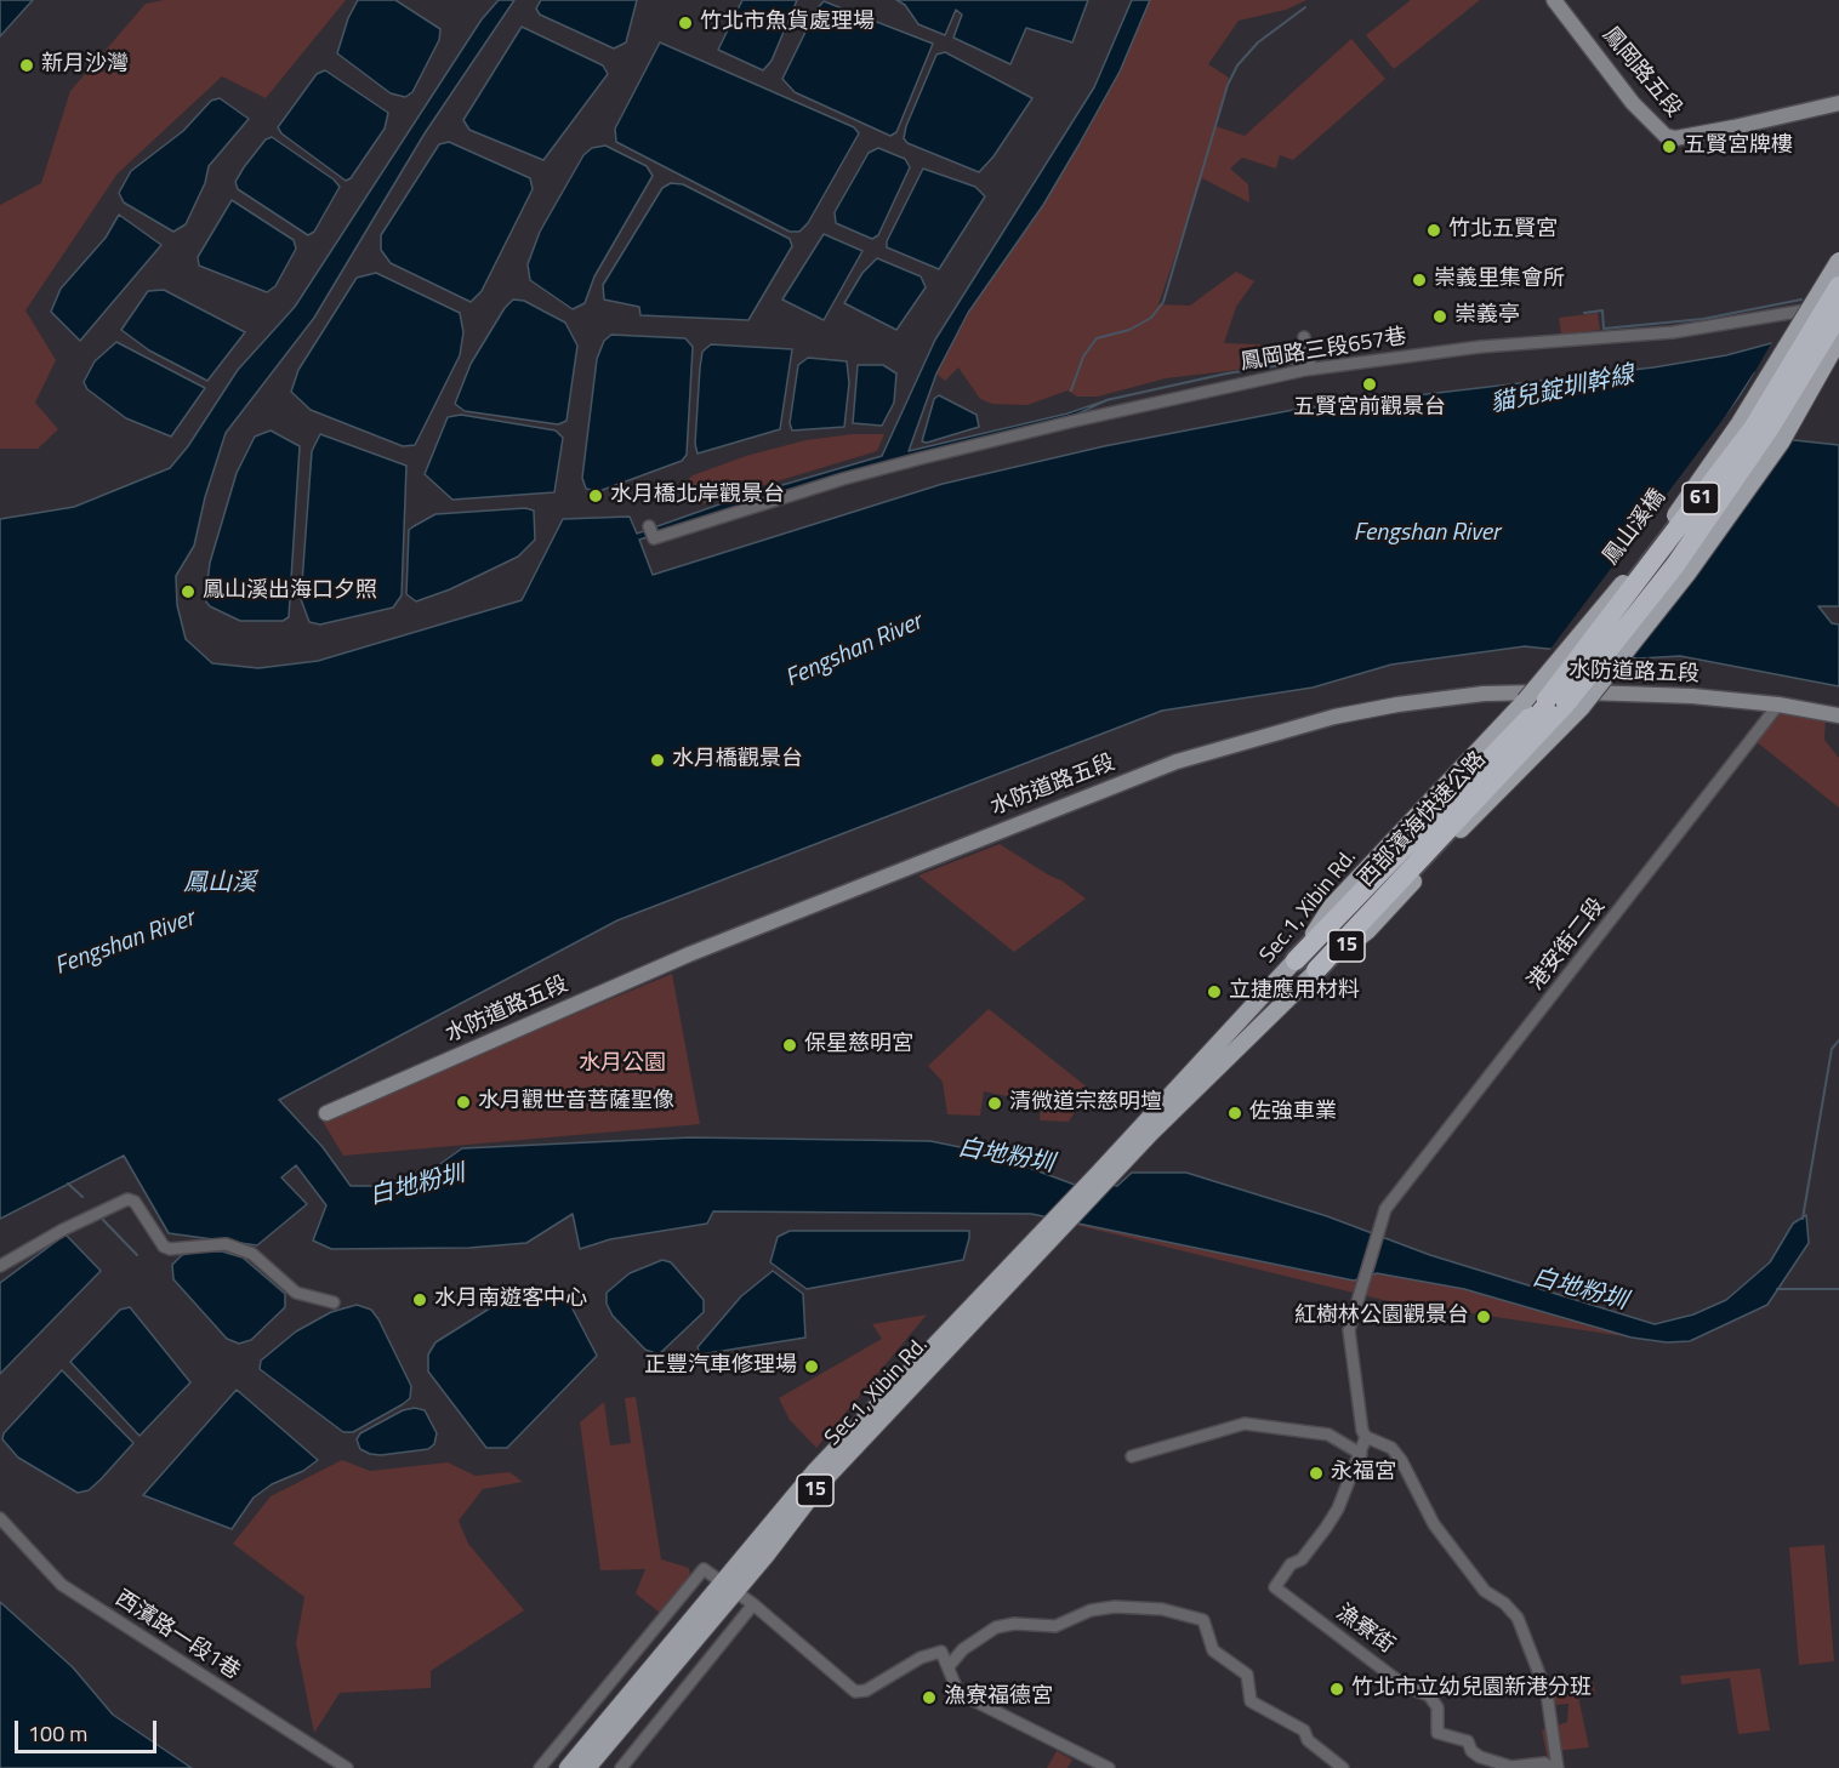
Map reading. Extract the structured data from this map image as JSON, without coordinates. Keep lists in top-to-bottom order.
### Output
{
  "streets": {
    "highway": ["61", "鳳山溪橋", "西部濱海快速公路"],
    "main road": ["Sec.1, Xibin Rd.", "15"],
    "street": [
      "鳳岡路五段",
      "鳳岡路三段657巷",
      "水防道路五段",
      "港安街二段",
      "漁寮街",
      "西濱路一段1巷"
    ]
  },
  "crossings": [
    ["61", "鳳山溪橋"],
    ["61", "西部濱海快速公路"],
    ["鳳山溪橋", "西部濱海快速公路"],
    ["鳳山溪橋", "Sec.1, Xibin Rd."],
    ["水防道路五段", "港安街二段"],
    ["西部濱海快速公路", "Sec.1, Xibin Rd."],
    ["港安街二段", "漁寮街"]
  ],
  "water": [
    "貓兒錠圳幹線",
    "Fengshan River",
    "鳳山溪",
    "白地粉圳"
  ],
  "parks": ["水月公園"],
  "places": [
    "竹北市魚貨處理場",
    "新月沙灣",
    "五賢宮牌樓",
    "竹北五賢宮",
    "崇義里集會所",
    "崇義亭",
    "五賢宮前觀景台",
    "水月橋北岸觀景台",
    "鳳山溪出海口夕照",
    "水月橋觀景台",
    "立捷應用材料",
    "保星慈明宮",
    "水月觀世音菩薩聖像",
    "清微道宗慈明壇",
    "佐強車業",
    "水月南遊客中心",
    "紅樹林公園觀景台",
    "正豐汽車修理場",
    "永福宮",
    "竹北市立幼兒園新港分班",
    "漁寮福德宮"
  ],
  "scale_bar": "100 m"
}
